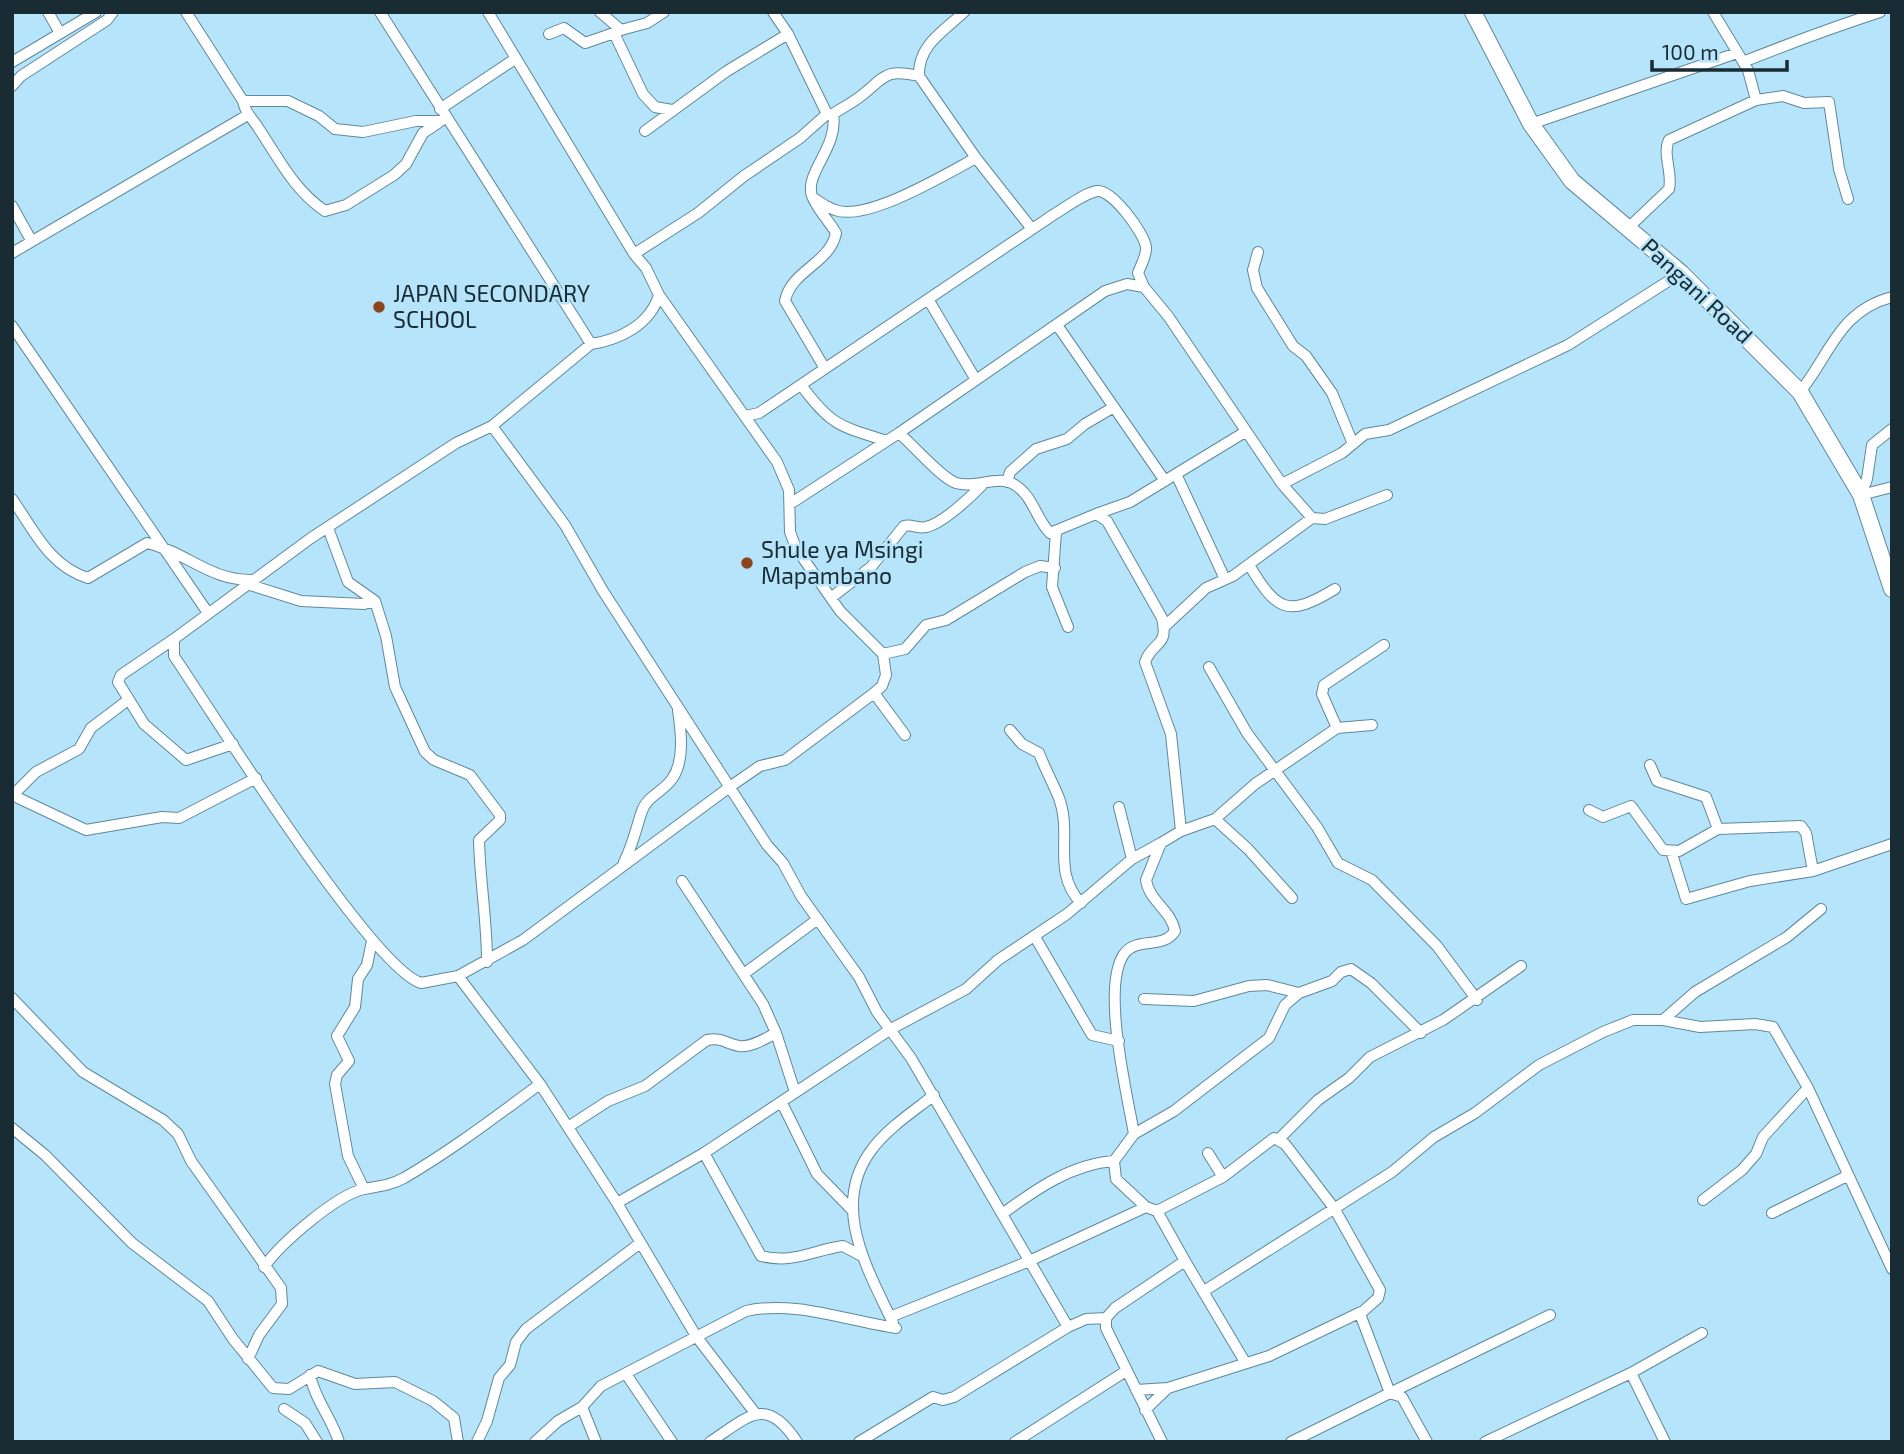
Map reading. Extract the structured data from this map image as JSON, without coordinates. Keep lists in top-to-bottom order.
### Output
{
  "streets": {
    "main road": ["Pangani Road"]
  },
  "places": ["JAPAN SECONDARY SCHOOL", "Shule ya Msingi Mapambano"],
  "scale_bar": "100 m"
}
